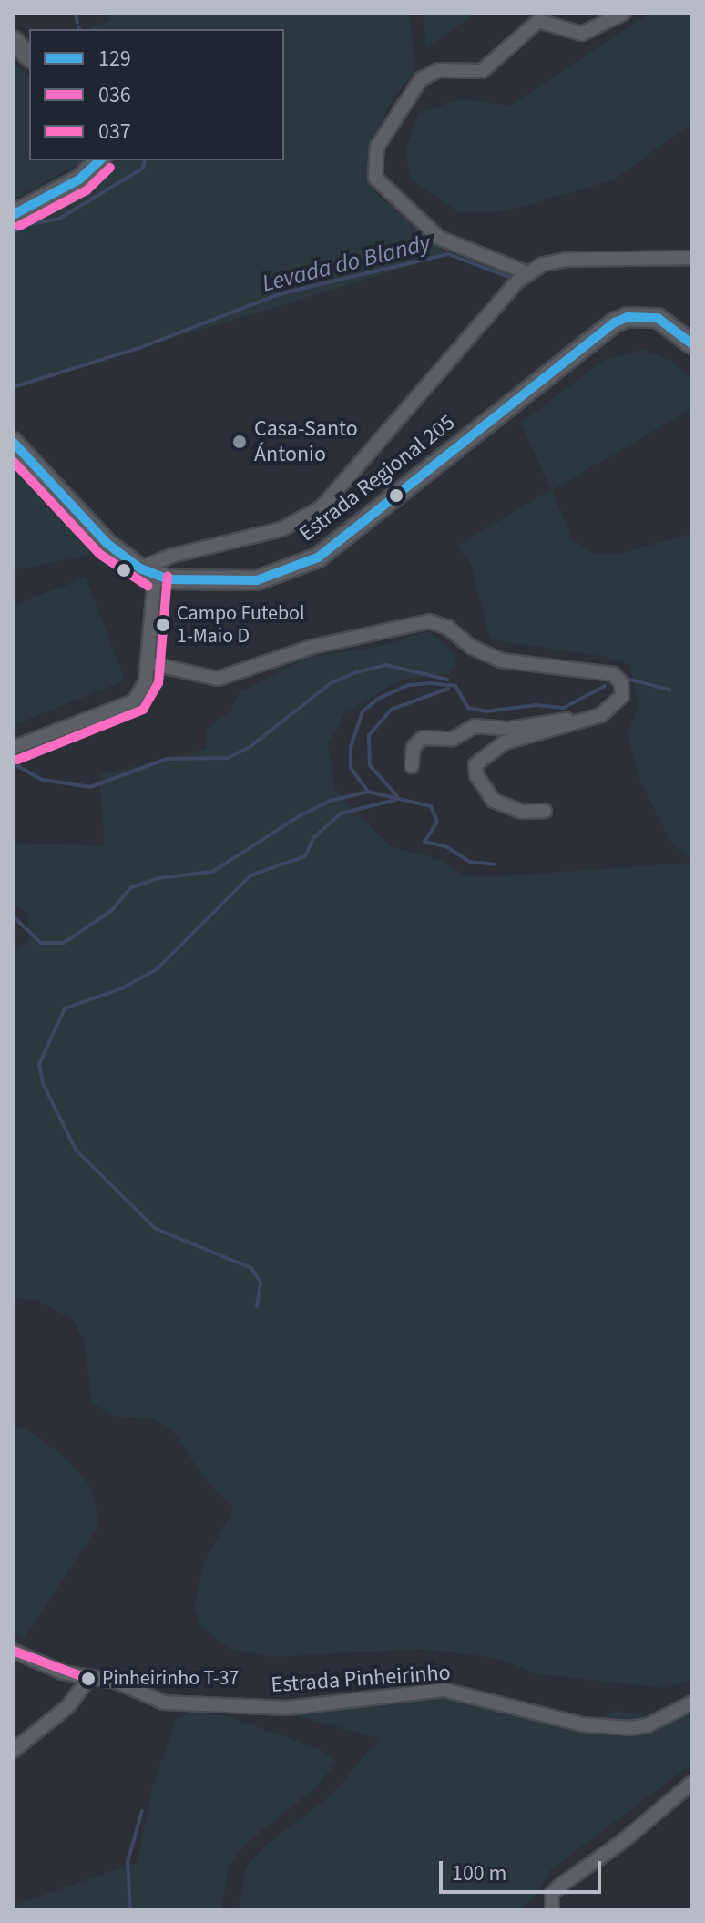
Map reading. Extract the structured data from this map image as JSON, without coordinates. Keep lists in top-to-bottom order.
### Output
{
  "streets": {
    "main road": ["Estrada Regional 205"],
    "street": ["Estrada Pinheirinho"]
  },
  "water": ["Levada do Blandy"],
  "places": ["Casa-Santo Ántonio", "Campo Futebol 1-Maio D", "Pinheirinho T-37"],
  "lines": ["transit line 129", "transit line 036", "transit line 037"],
  "legend": ["129", "036", "037"],
  "scale_bar": "100 m"
}
